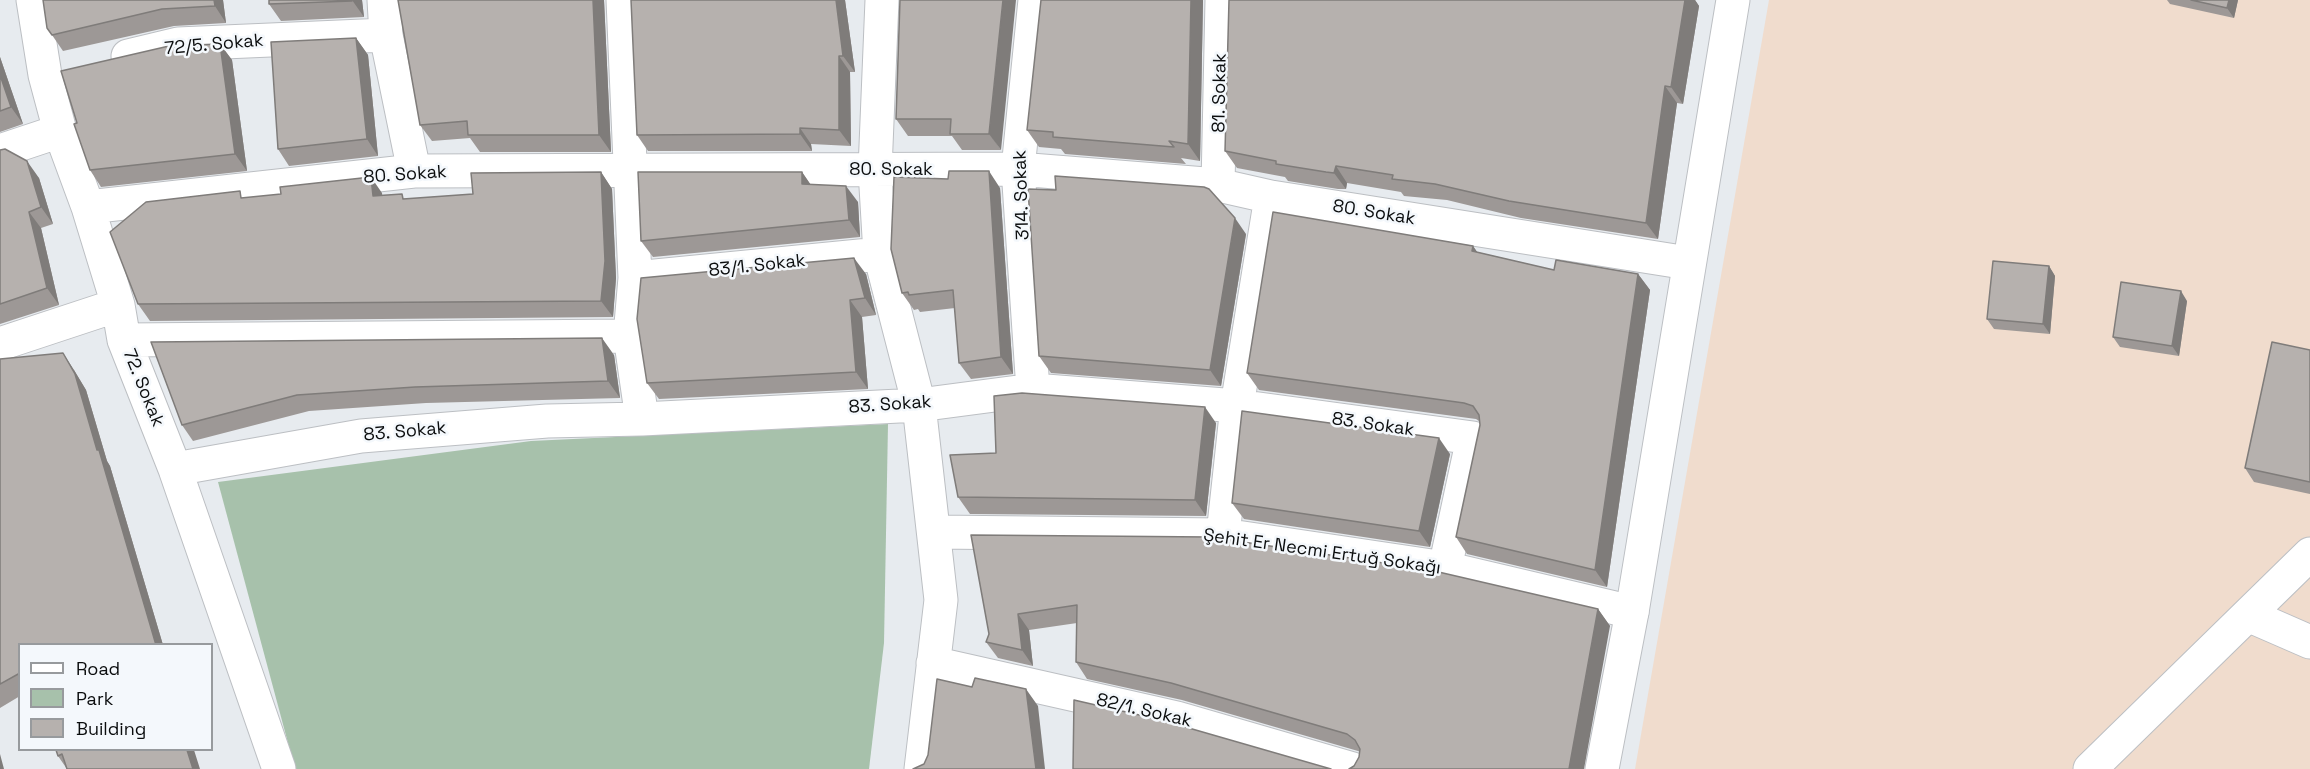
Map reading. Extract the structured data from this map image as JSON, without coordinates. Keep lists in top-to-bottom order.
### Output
{
  "streets": {
    "street": [
      "72/5. Sokak",
      "81. Sokak",
      "80. Sokak",
      "314. Sokak",
      "83/1. Sokak",
      "72. Sokak",
      "83. Sokak",
      "Şehit Er Necmi Ertuğ Sokağı",
      "82/1. Sokak"
    ]
  },
  "crossings": [
    ["72/5. Sokak", "72. Sokak"],
    ["81. Sokak", "80. Sokak"],
    ["80. Sokak", "314. Sokak"],
    ["80. Sokak", "72. Sokak"],
    ["314. Sokak", "83. Sokak"],
    ["72. Sokak", "83. Sokak"],
    ["83. Sokak", "Şehit Er Necmi Ertuğ Sokağı"]
  ],
  "legend": ["Road", "Park", "Building"]
}
